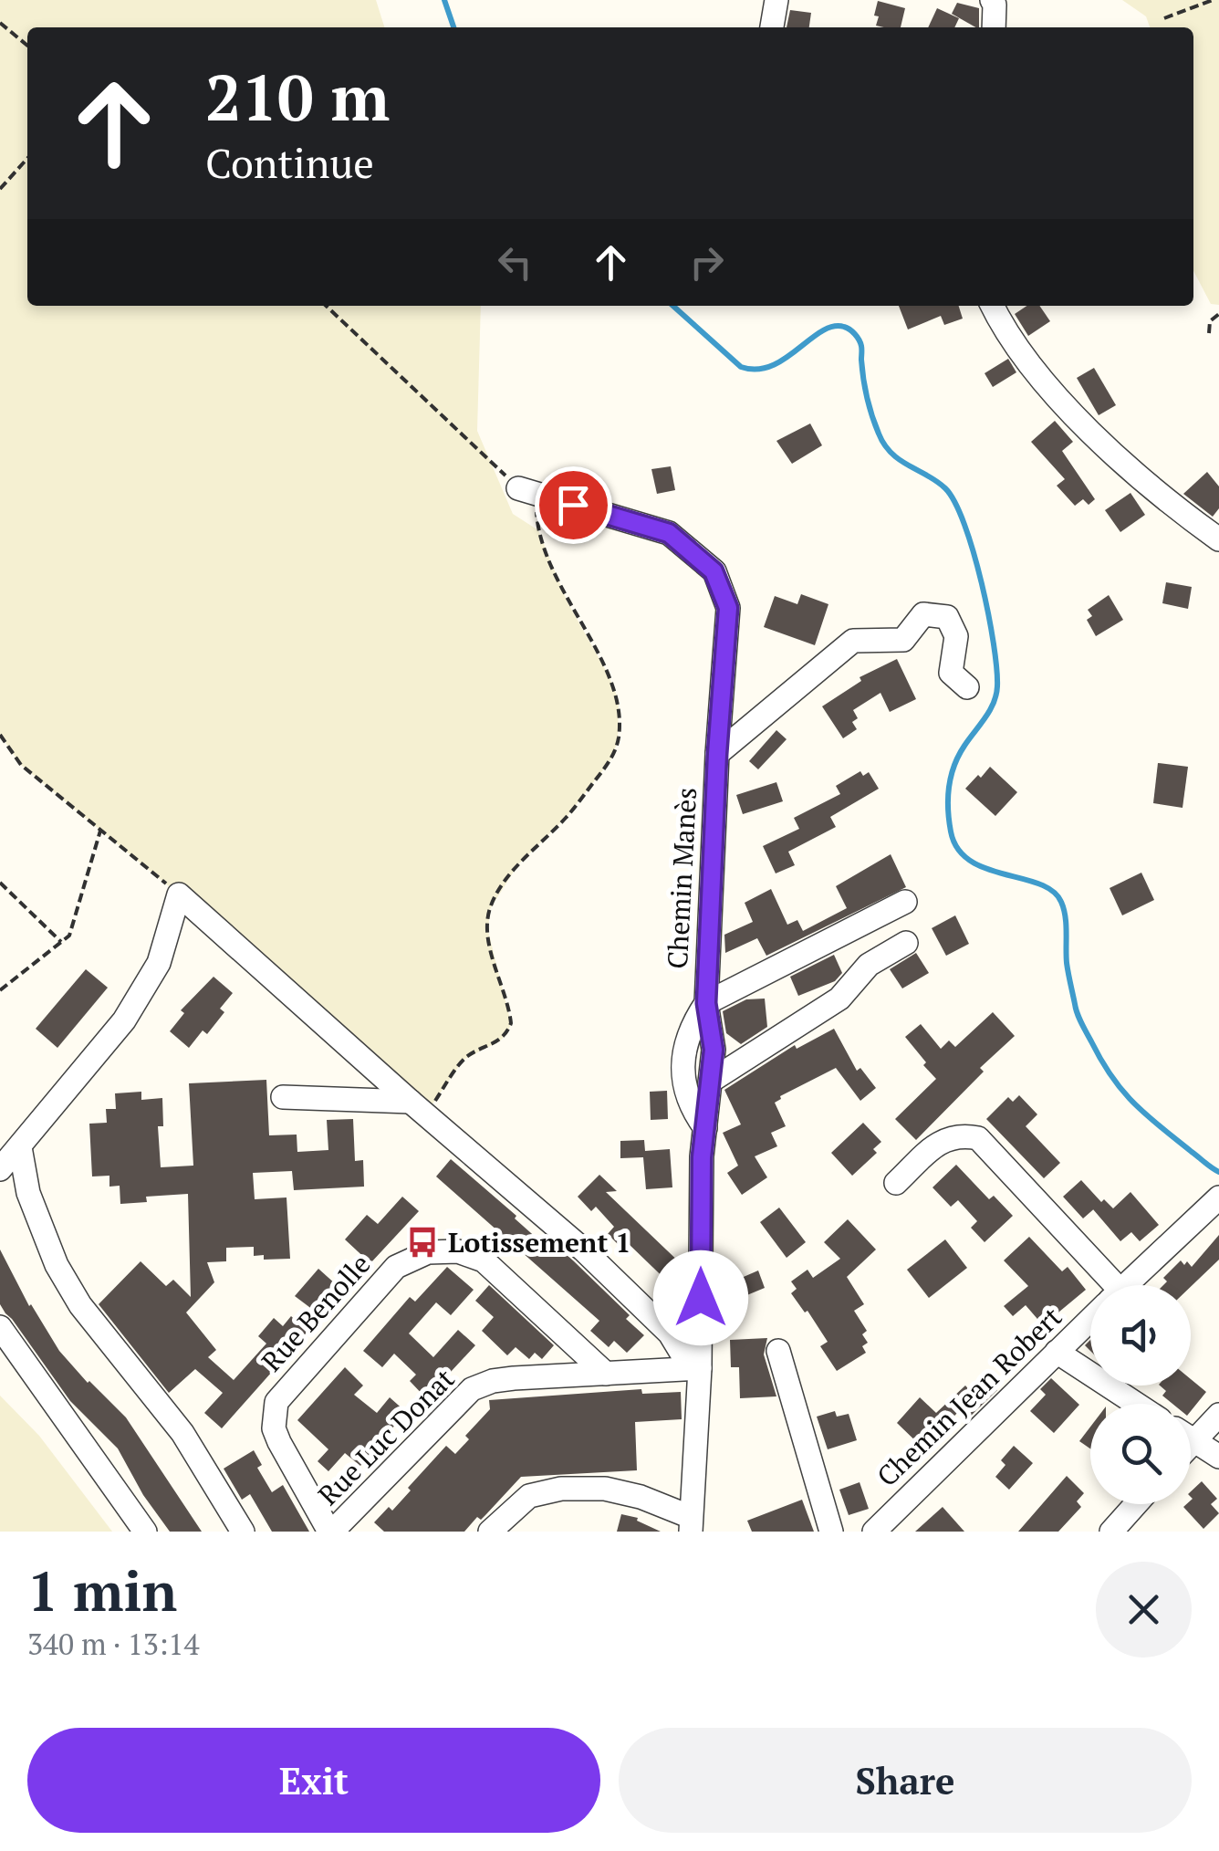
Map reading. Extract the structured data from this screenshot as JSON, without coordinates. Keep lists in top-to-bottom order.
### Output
{
  "streets": {
    "street": [
      "Chemin Manès",
      "Rue Benolle",
      "Chemin Jean Robert",
      "Rue Luc Donat"
    ]
  },
  "crossings": [
    ["Chemin Manès", "Rue Luc Donat"],
    ["Rue Benolle", "Rue Luc Donat"]
  ],
  "places": {
    "bus stop": ["Lotissement 1"]
  },
  "page": {
    "turn": ["210 m", "Continue"],
    "heading": ["1 min", "340 m · 13:14"],
    "buttons": ["Exit", "Share"]
  }
}
